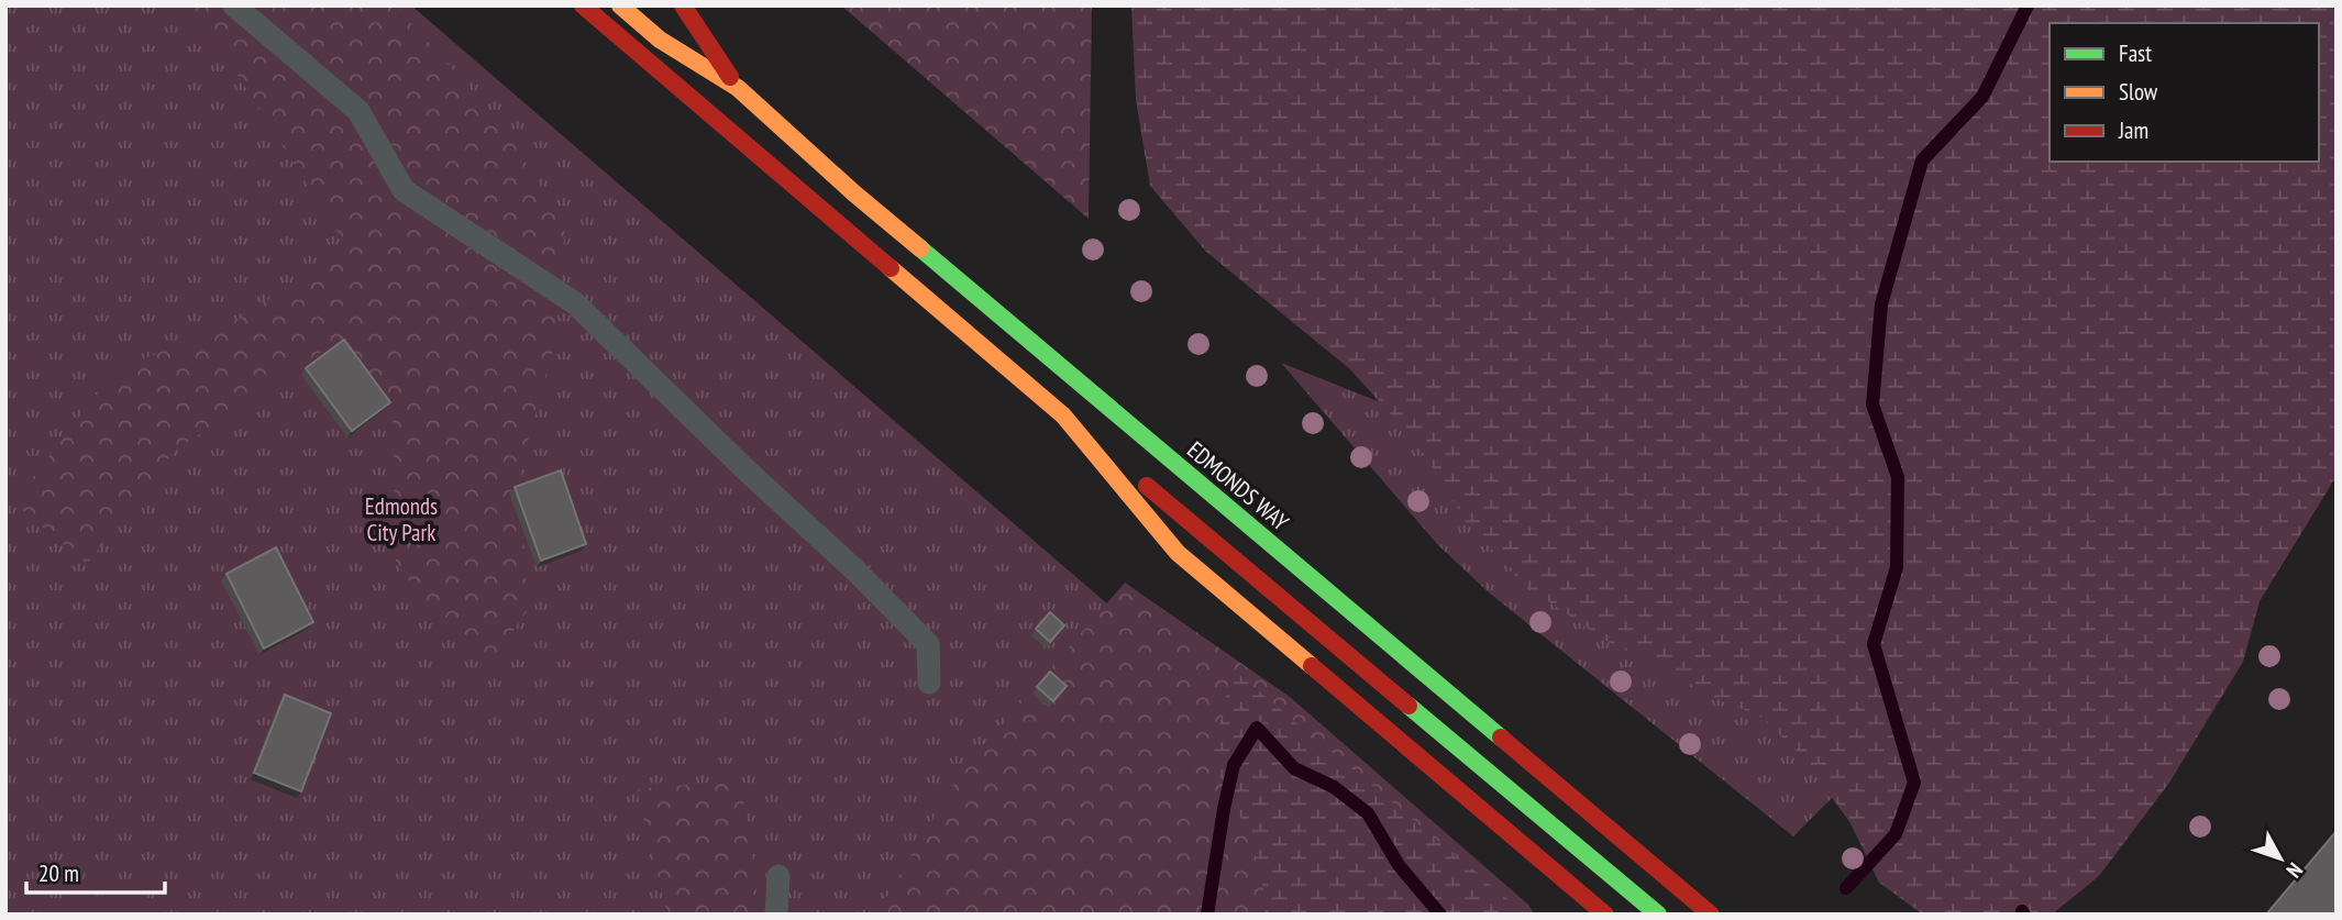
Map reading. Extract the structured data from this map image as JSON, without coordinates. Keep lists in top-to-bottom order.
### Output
{
  "streets": {
    "main road": ["EDMONDS WAY"]
  },
  "parks": ["Edmonds City Park"],
  "legend": ["Fast", "Slow", "Jam"],
  "scale_bar": "20 m",
  "north": "bottom right"
}
